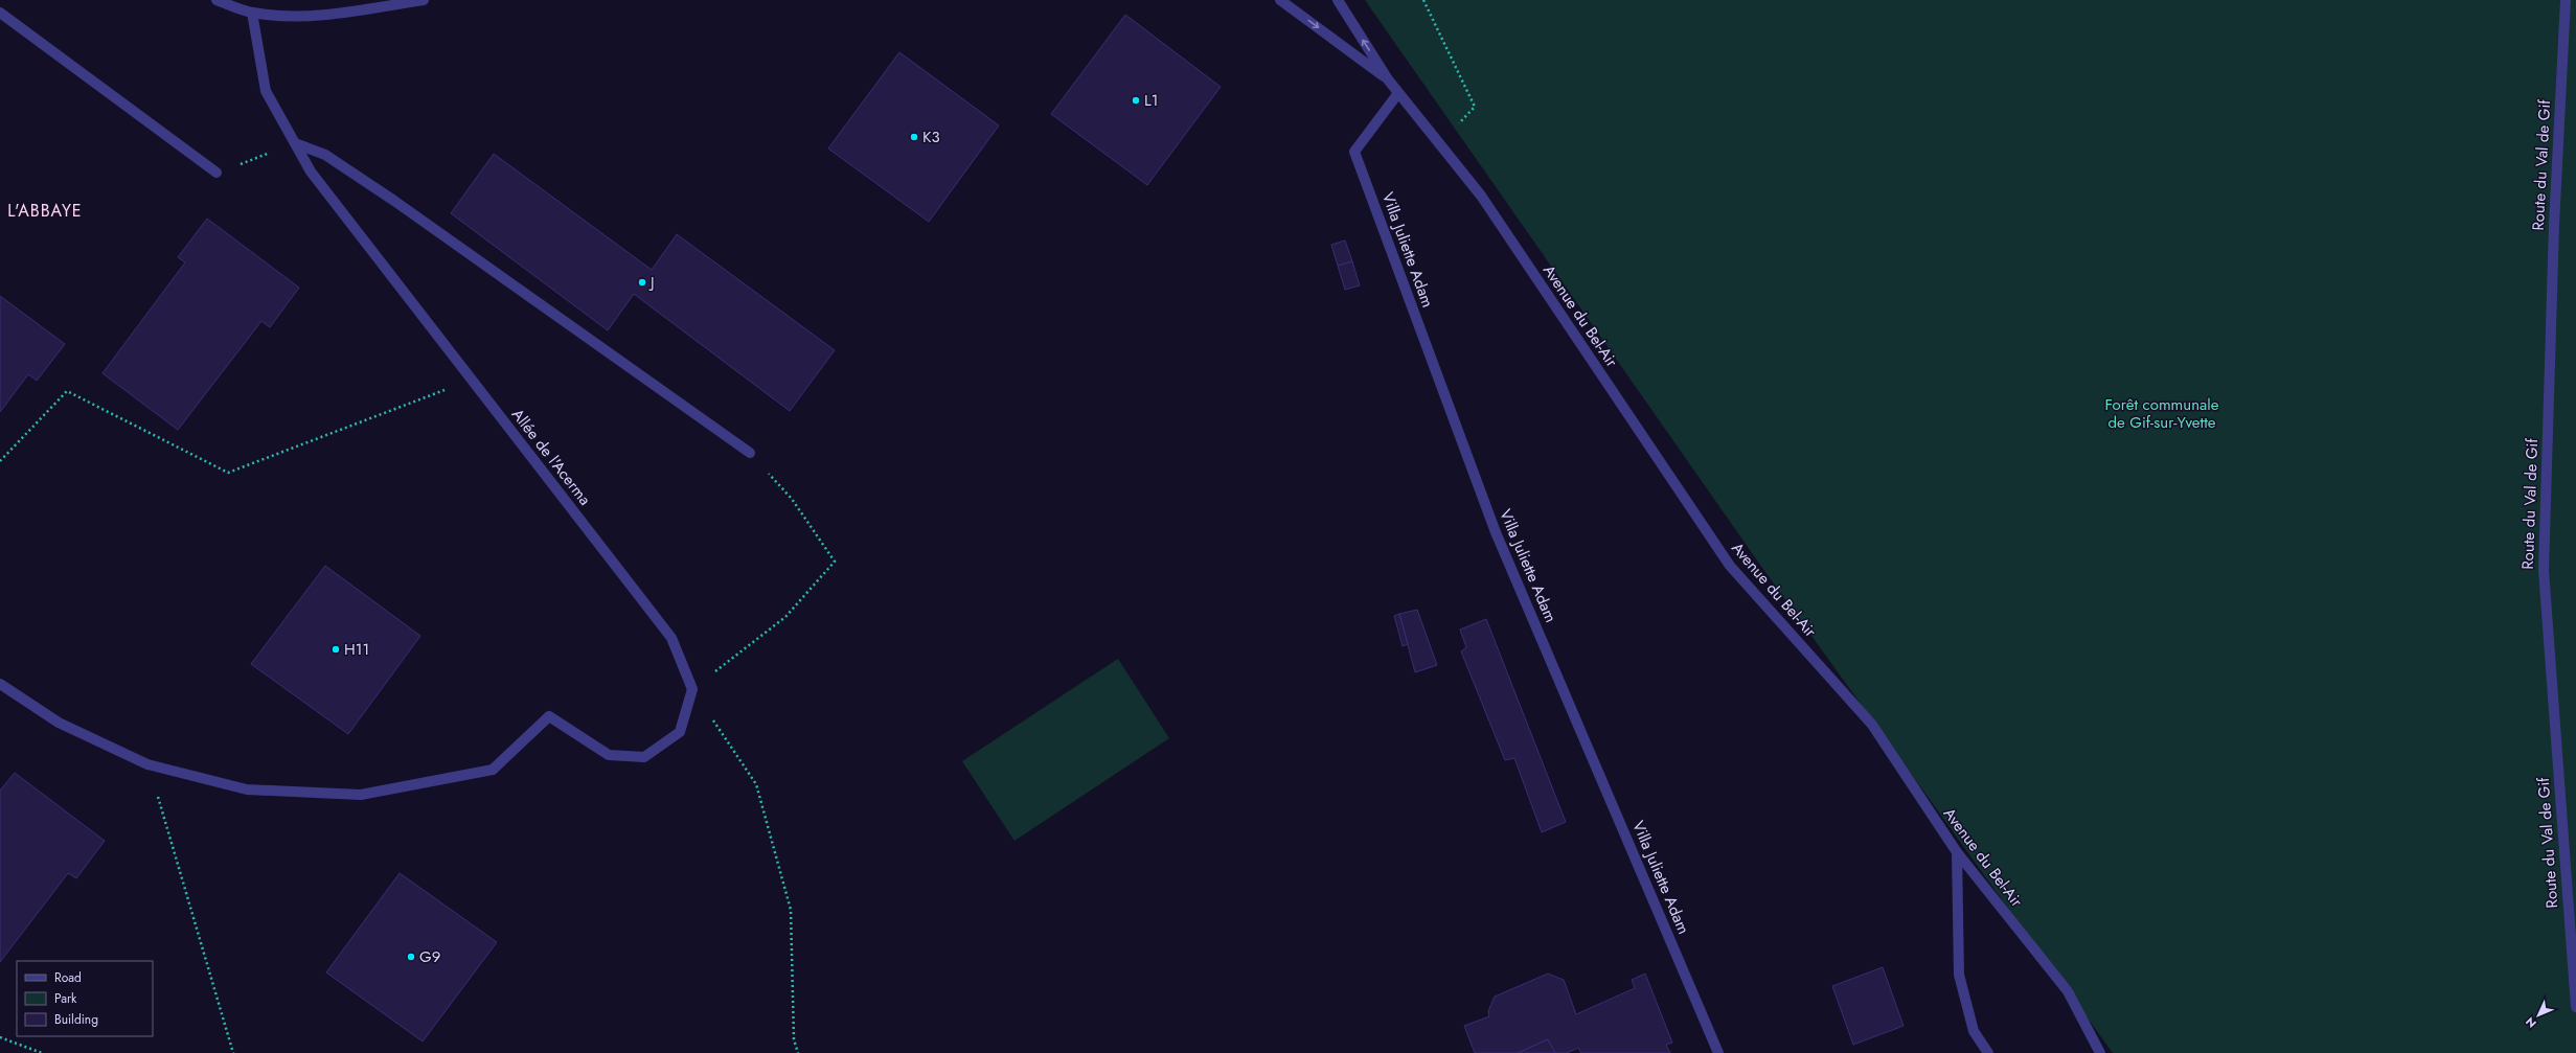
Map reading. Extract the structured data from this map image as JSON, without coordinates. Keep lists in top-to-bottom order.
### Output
{
  "streets": {
    "street": [
      "Route du Val de Gif",
      "Villa Juliette Adam",
      "Avenue du Bel-Air",
      "Allée de l'Acerma"
    ]
  },
  "crossings": [
    ["Villa Juliette Adam", "Avenue du Bel-Air"]
  ],
  "districts": ["L'ABBAYE"],
  "parks": ["Forêt communale de Gif-sur-Yvette"],
  "places": [
    "L1",
    "K3",
    "J",
    "H11",
    "G9"
  ],
  "legend": ["Road", "Park", "Building"],
  "north": "bottom left"
}
